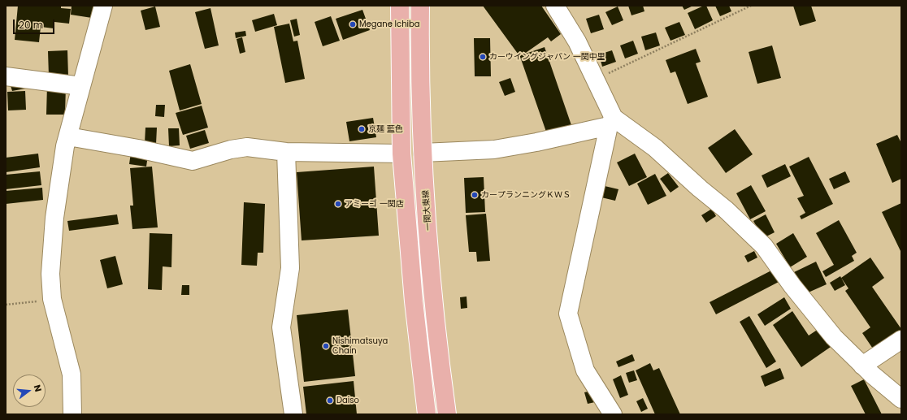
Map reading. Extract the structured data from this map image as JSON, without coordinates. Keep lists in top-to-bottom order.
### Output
{
  "streets": {
    "main road": ["一関大東線"]
  },
  "places": [
    "Megane Ichiba",
    "カーウイングジャパン 一関中里",
    "京麺 藍色",
    "カープランニングＫＷＳ",
    "アミーゴ 一関店",
    "Nishimatsuya Chain",
    "Daiso"
  ],
  "scale_bar": "20 m",
  "north": "right"
}
